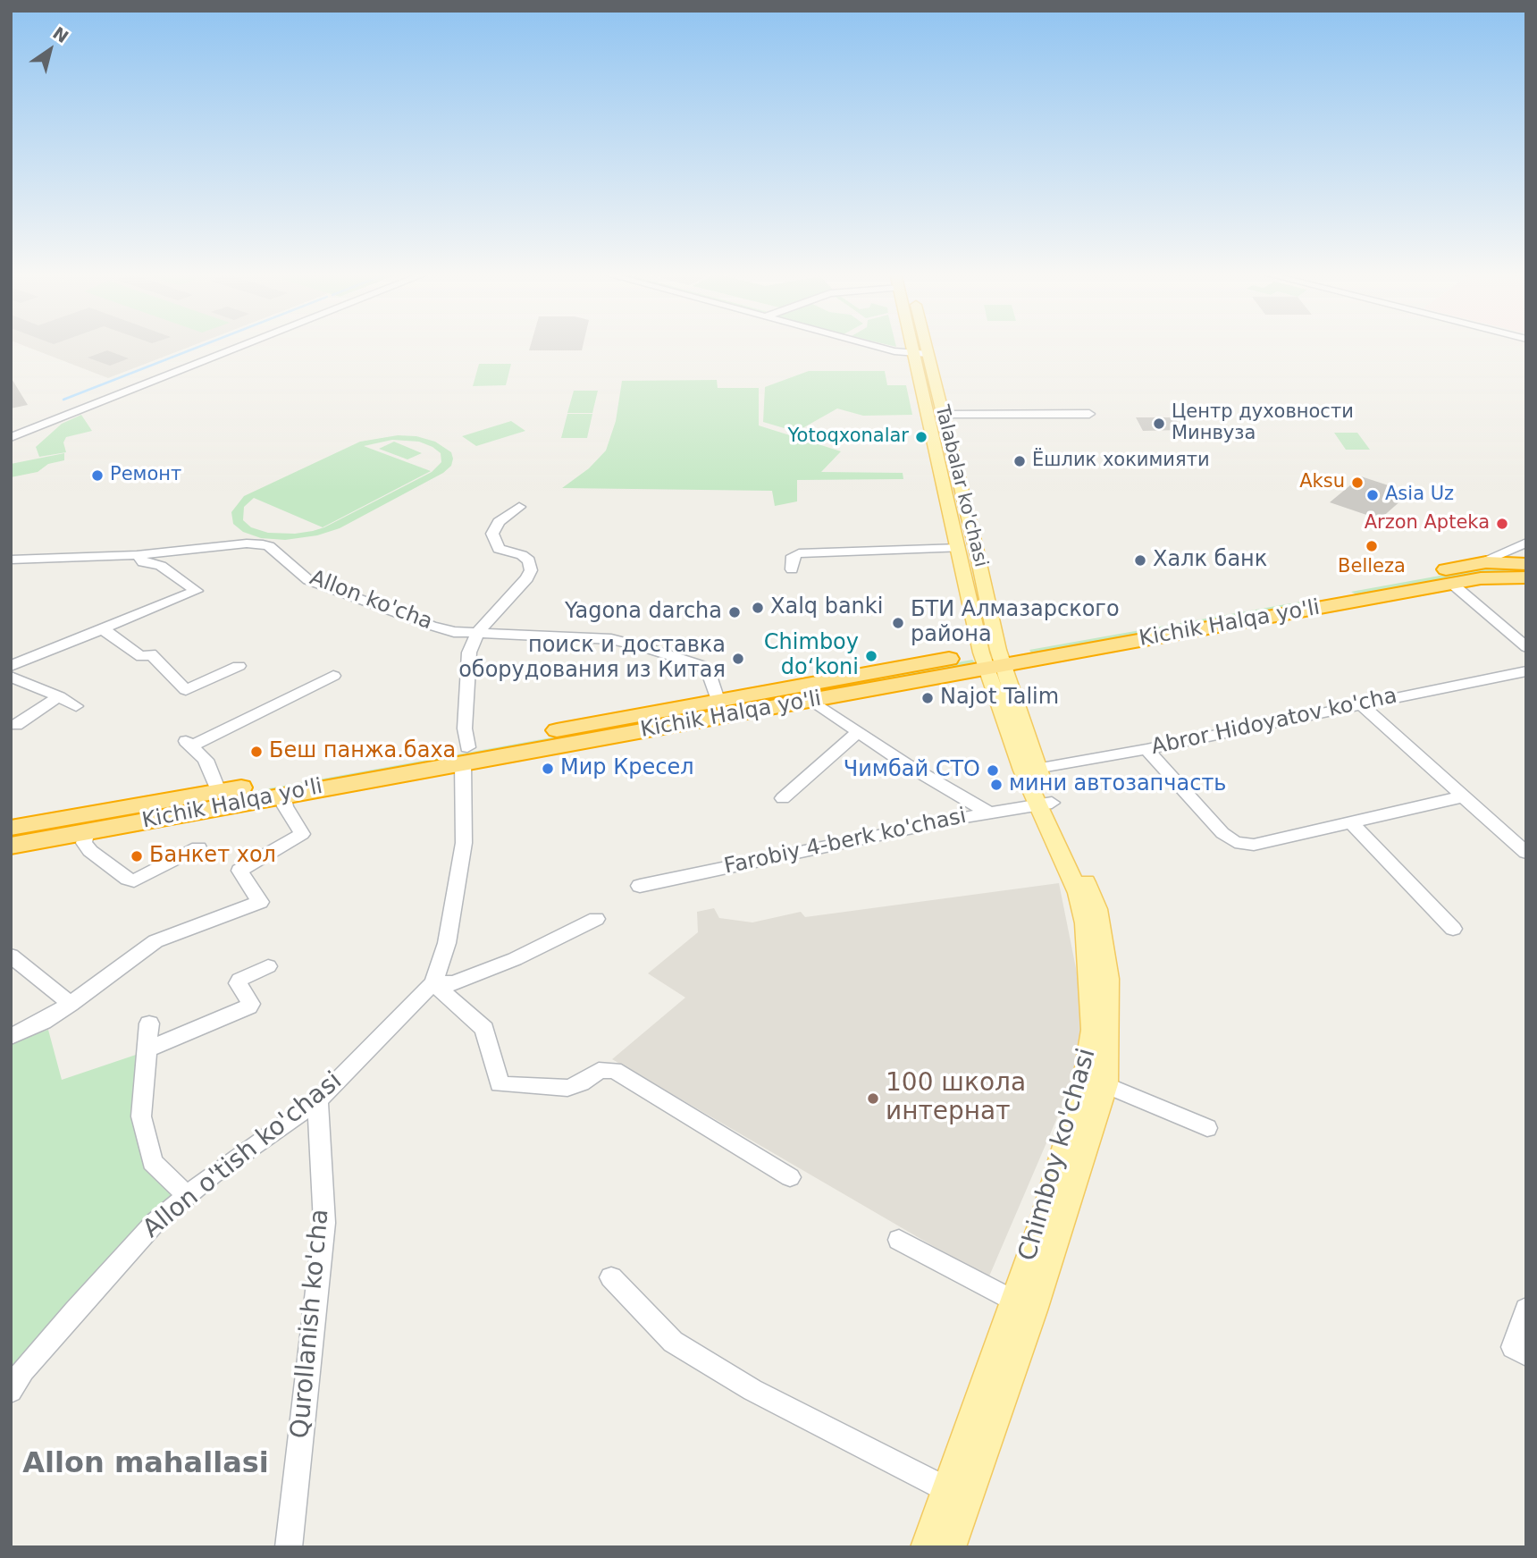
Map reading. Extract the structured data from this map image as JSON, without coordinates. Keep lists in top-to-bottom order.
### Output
{
  "streets": {
    "highway": ["Kichik Halqa yo'li"],
    "main road": ["Talabalar ko'chasi", "Chimboy ko'chasi"],
    "street": [
      "Allon ko'cha",
      "Abror Hidoyatov ko'cha",
      "Farobiy 4-berk ko'chasi",
      "Allon o'tish ko'chasi",
      "Qurollanish ko'cha"
    ]
  },
  "crossings": [
    ["Talabalar ko'chasi", "Kichik Halqa yo'li"],
    ["Talabalar ko'chasi", "Chimboy ko'chasi"],
    ["Allon ko'cha", "Kichik Halqa yo'li"],
    ["Allon ko'cha", "Allon o'tish ko'chasi"],
    ["Kichik Halqa yo'li", "Chimboy ko'chasi"],
    ["Kichik Halqa yo'li", "Allon o'tish ko'chasi"],
    ["Abror Hidoyatov ko'cha", "Chimboy ko'chasi"],
    ["Farobiy 4-berk ko'chasi", "Chimboy ko'chasi"],
    ["Allon o'tish ko'chasi", "Qurollanish ko'cha"]
  ],
  "districts": ["Allon mahallasi"],
  "places": [
    "Центр духовности Минвуза",
    "Yotoqxonalar",
    "Ёшлик хокимияти",
    "Ремонт",
    "Aksu",
    "Asia Uz",
    "Arzon Apteka",
    "Belleza",
    "Халк банк",
    "Xalq banki",
    "Yagona darcha",
    "БТИ Алмазарского района",
    "Chimboy doʻkoni",
    "поиск и доставка оборудования из Китая",
    "Najot Talim",
    "Беш панжа.баха",
    "Мир Кресел",
    "Чимбай СТО",
    "мини автозапчасть",
    "Банкет хол",
    "100 школа интернат"
  ],
  "north": "top right"
}
